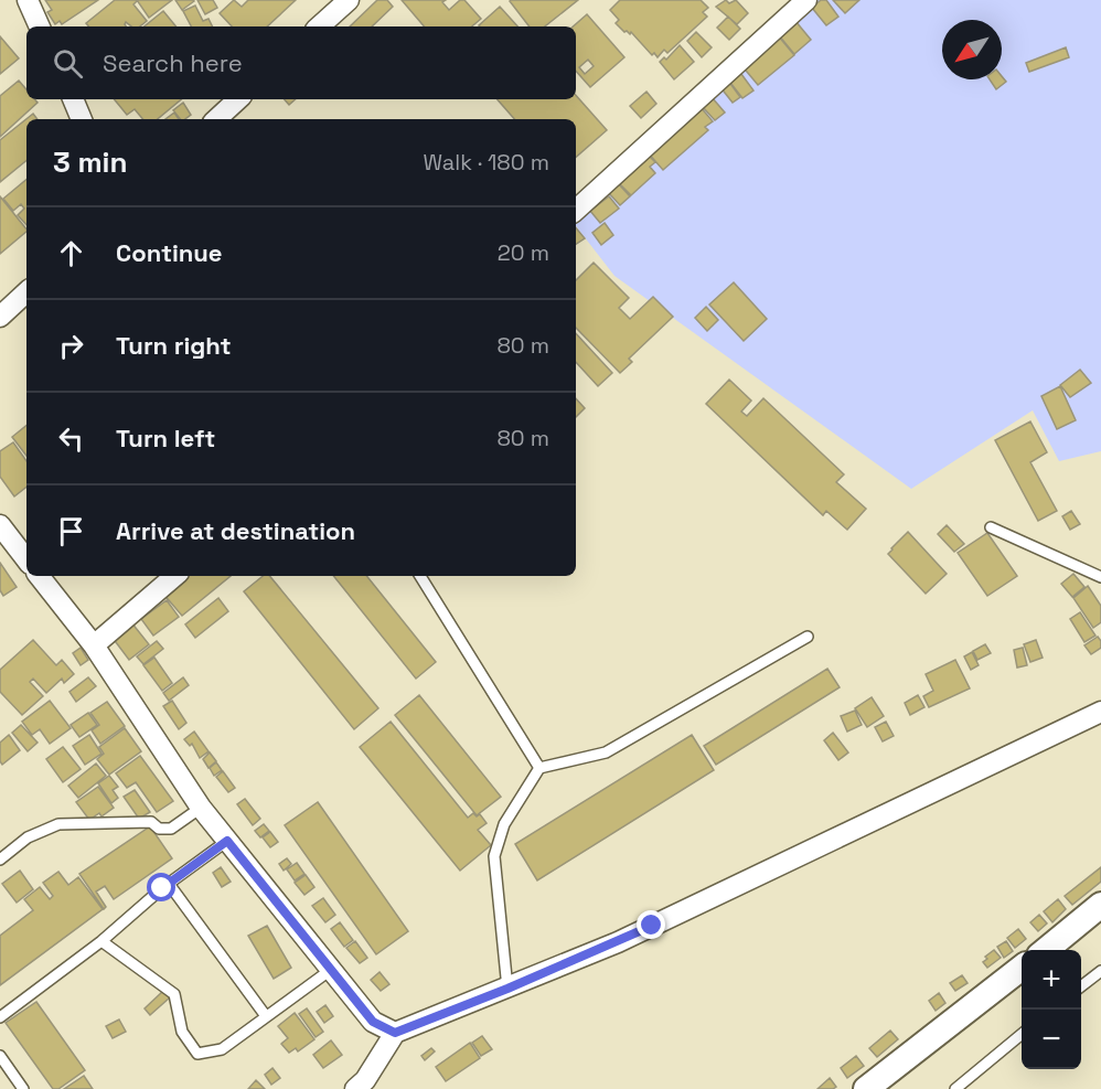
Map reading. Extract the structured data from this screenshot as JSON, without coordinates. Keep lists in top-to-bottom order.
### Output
{
  "north": "bottom left",
  "page": {
    "search": "Search here",
    "heading": ["3 min", "Walk · 180 m"],
    "list": [
      ["Continue", "20 m"],
      ["Turn right", "80 m"],
      ["Turn left", "80 m"],
      "Arrive at destination"
    ],
    "map_buttons": ["+", "−"]
  }
}
